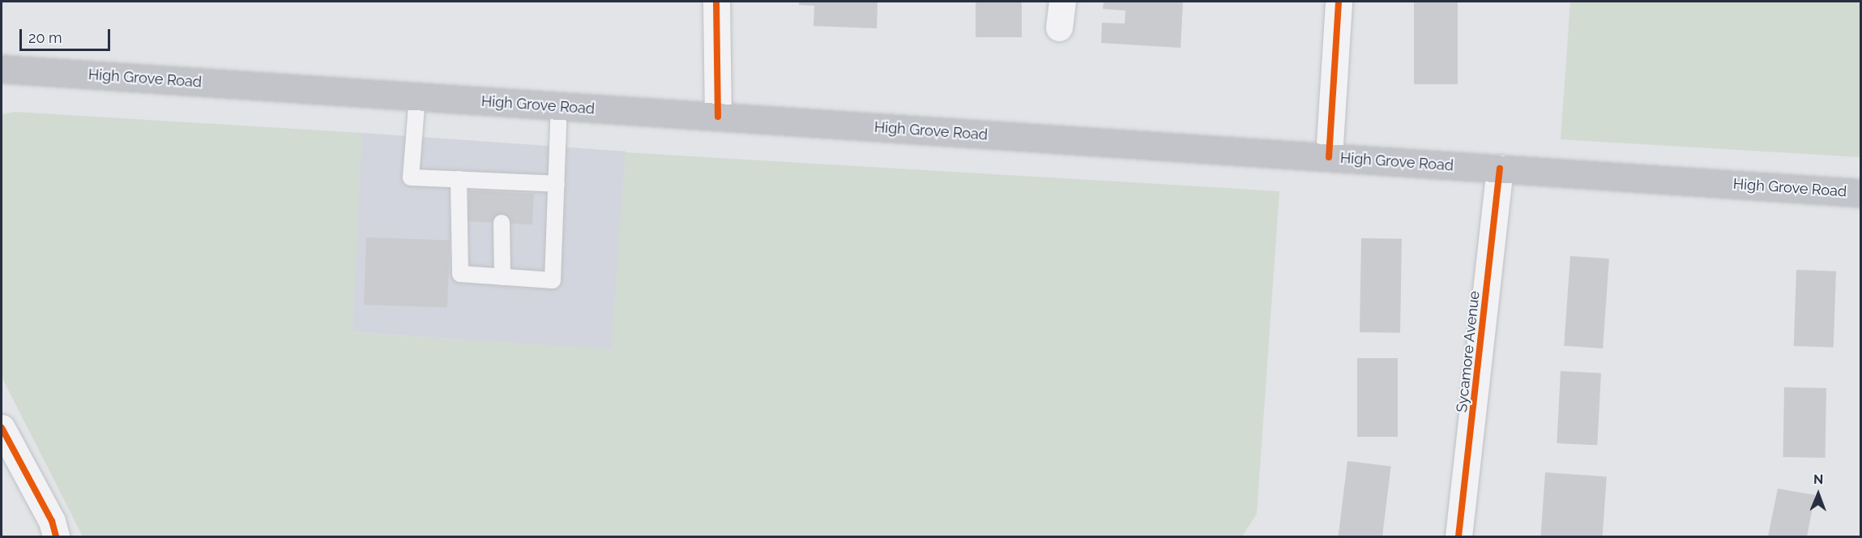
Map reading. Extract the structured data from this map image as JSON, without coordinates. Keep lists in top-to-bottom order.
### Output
{
  "streets": {
    "main road": ["High Grove Road"],
    "street": ["Sycamore Avenue"]
  },
  "crossings": [
    ["High Grove Road", "Sycamore Avenue"]
  ],
  "scale_bar": "20 m",
  "north": "top"
}
